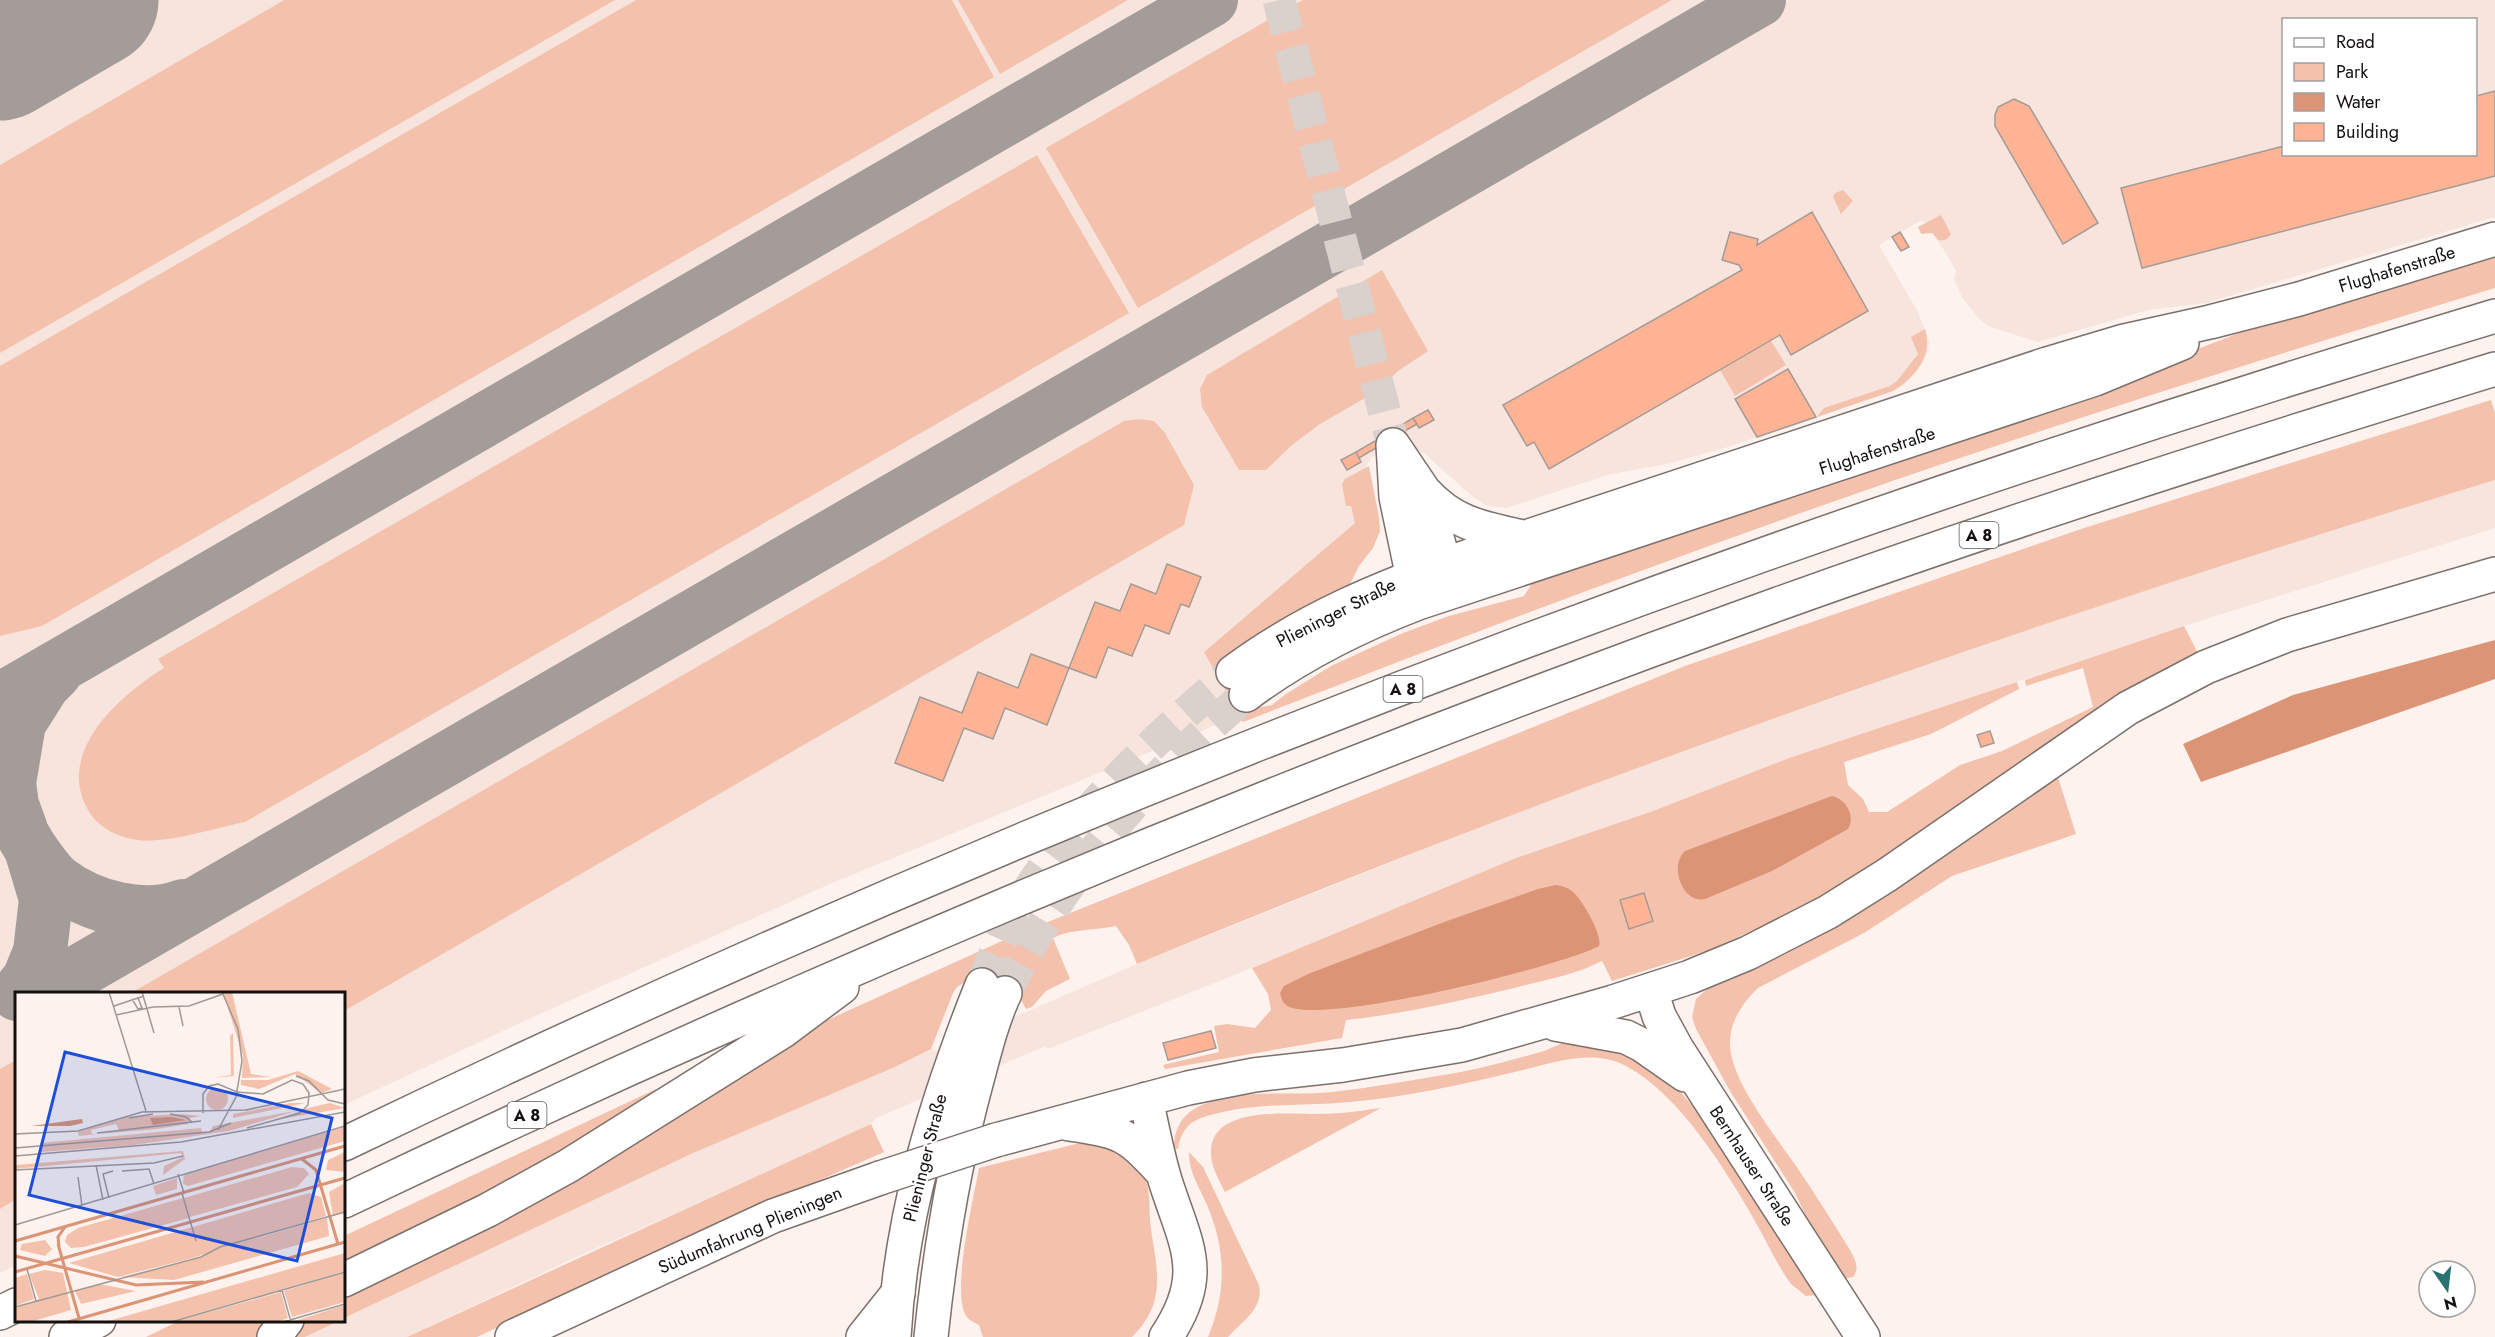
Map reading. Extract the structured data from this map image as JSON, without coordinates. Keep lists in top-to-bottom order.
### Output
{
  "streets": {
    "main road": [
      "Flughafenstraße",
      "A 8",
      "Plieninger Straße",
      "Bernhauser Straße",
      "Südumfahrung Plieningen"
    ]
  },
  "crossings": [
    ["Flughafenstraße", "Plieninger Straße"],
    ["Bernhauser Straße", "Südumfahrung Plieningen"]
  ],
  "legend": [
    "Road",
    "Park",
    "Water",
    "Building"
  ],
  "north": "bottom"
}
